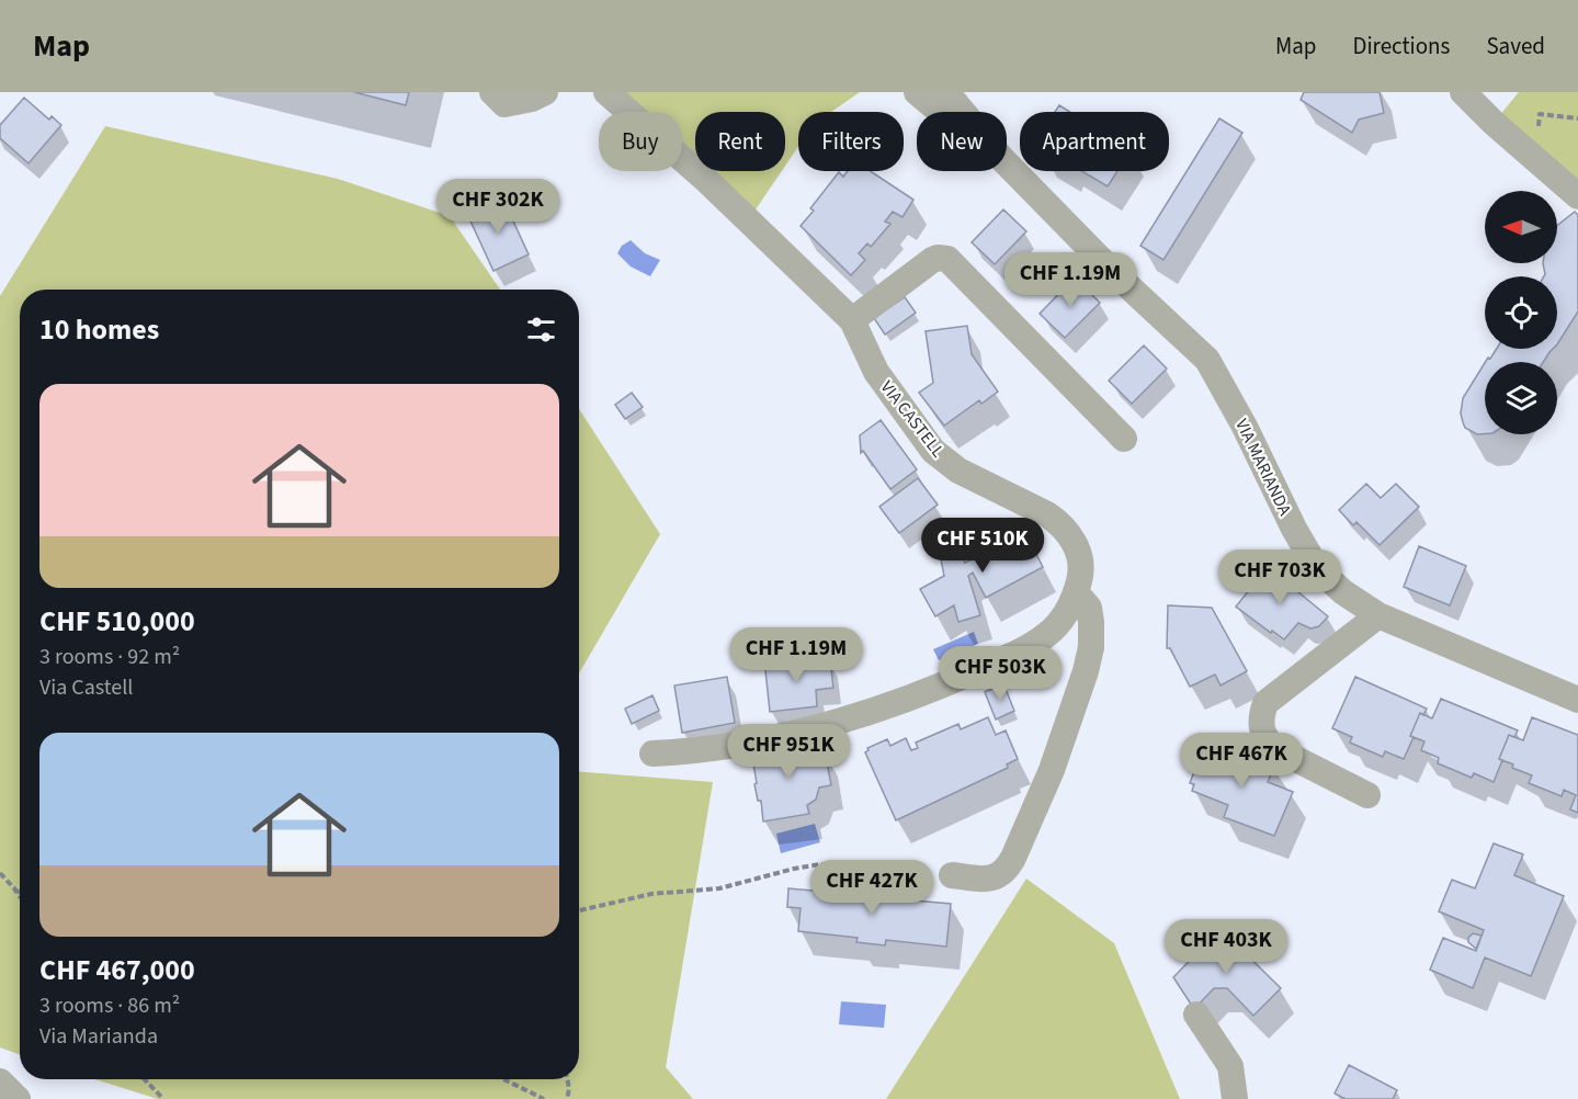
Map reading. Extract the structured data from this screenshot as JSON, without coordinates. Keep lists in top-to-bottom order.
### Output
{
  "streets": {
    "street": ["VIA CASTELL", "VIA MARIANDA"]
  },
  "north": "left",
  "page": {
    "header": "Map",
    "nav": ["Map", "Directions", "Saved"],
    "chip": [
      "Buy",
      "Rent",
      "Filters",
      "New",
      "Apartment"
    ],
    "price": [
      "CHF 302K",
      "CHF 1.19M",
      "CHF 510K",
      "CHF 703K",
      "CHF 1.19M",
      "CHF 503K",
      "CHF 951K",
      "CHF 467K",
      "CHF 427K",
      "CHF 403K"
    ],
    "heading": "10 homes",
    "list": [
      {
        "name": "CHF 510,000",
        "note": "3 rooms · 92 m² · Via Castell"
      },
      {
        "name": "CHF 467,000",
        "note": "3 rooms · 86 m² · Via Marianda"
      }
    ]
  }
}
